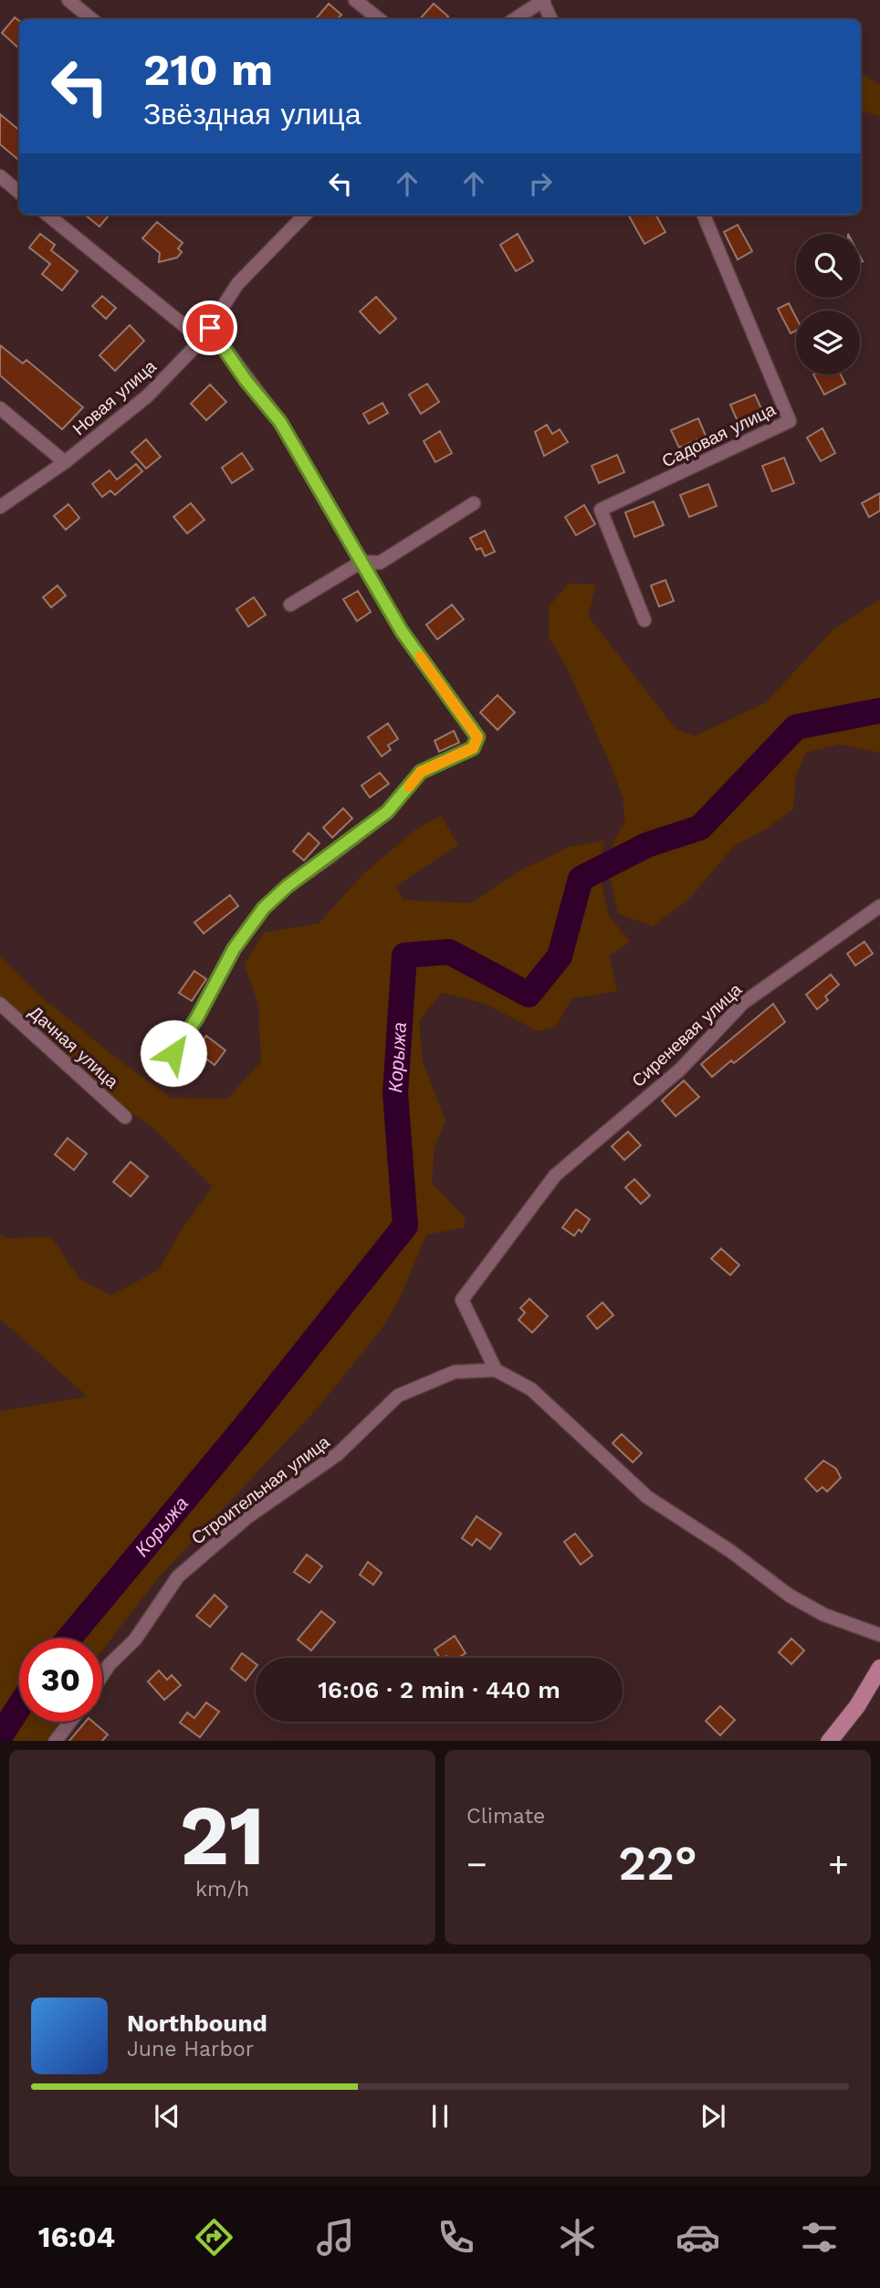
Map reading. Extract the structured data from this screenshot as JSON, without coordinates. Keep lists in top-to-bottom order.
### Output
{
  "streets": {
    "street": [
      "Новая улица",
      "Садовая улица",
      "Сиреневая улица",
      "Дачная улица",
      "Строительная улица"
    ]
  },
  "crossings": [
    ["Сиреневая улица", "Строительная улица"]
  ],
  "water": ["Корыжа"],
  "page": {
    "turn": ["210 m", "Звёздная улица"],
    "limit": "30",
    "trip": "16:06 · 2 min · 440 m",
    "tile": [
      ["21", "km/h"],
      "Climate"
    ],
    "heat": ["−", "22°", "+"],
    "song": ["Northbound", "June Harbor"],
    "tabs": "16:04"
  }
}
